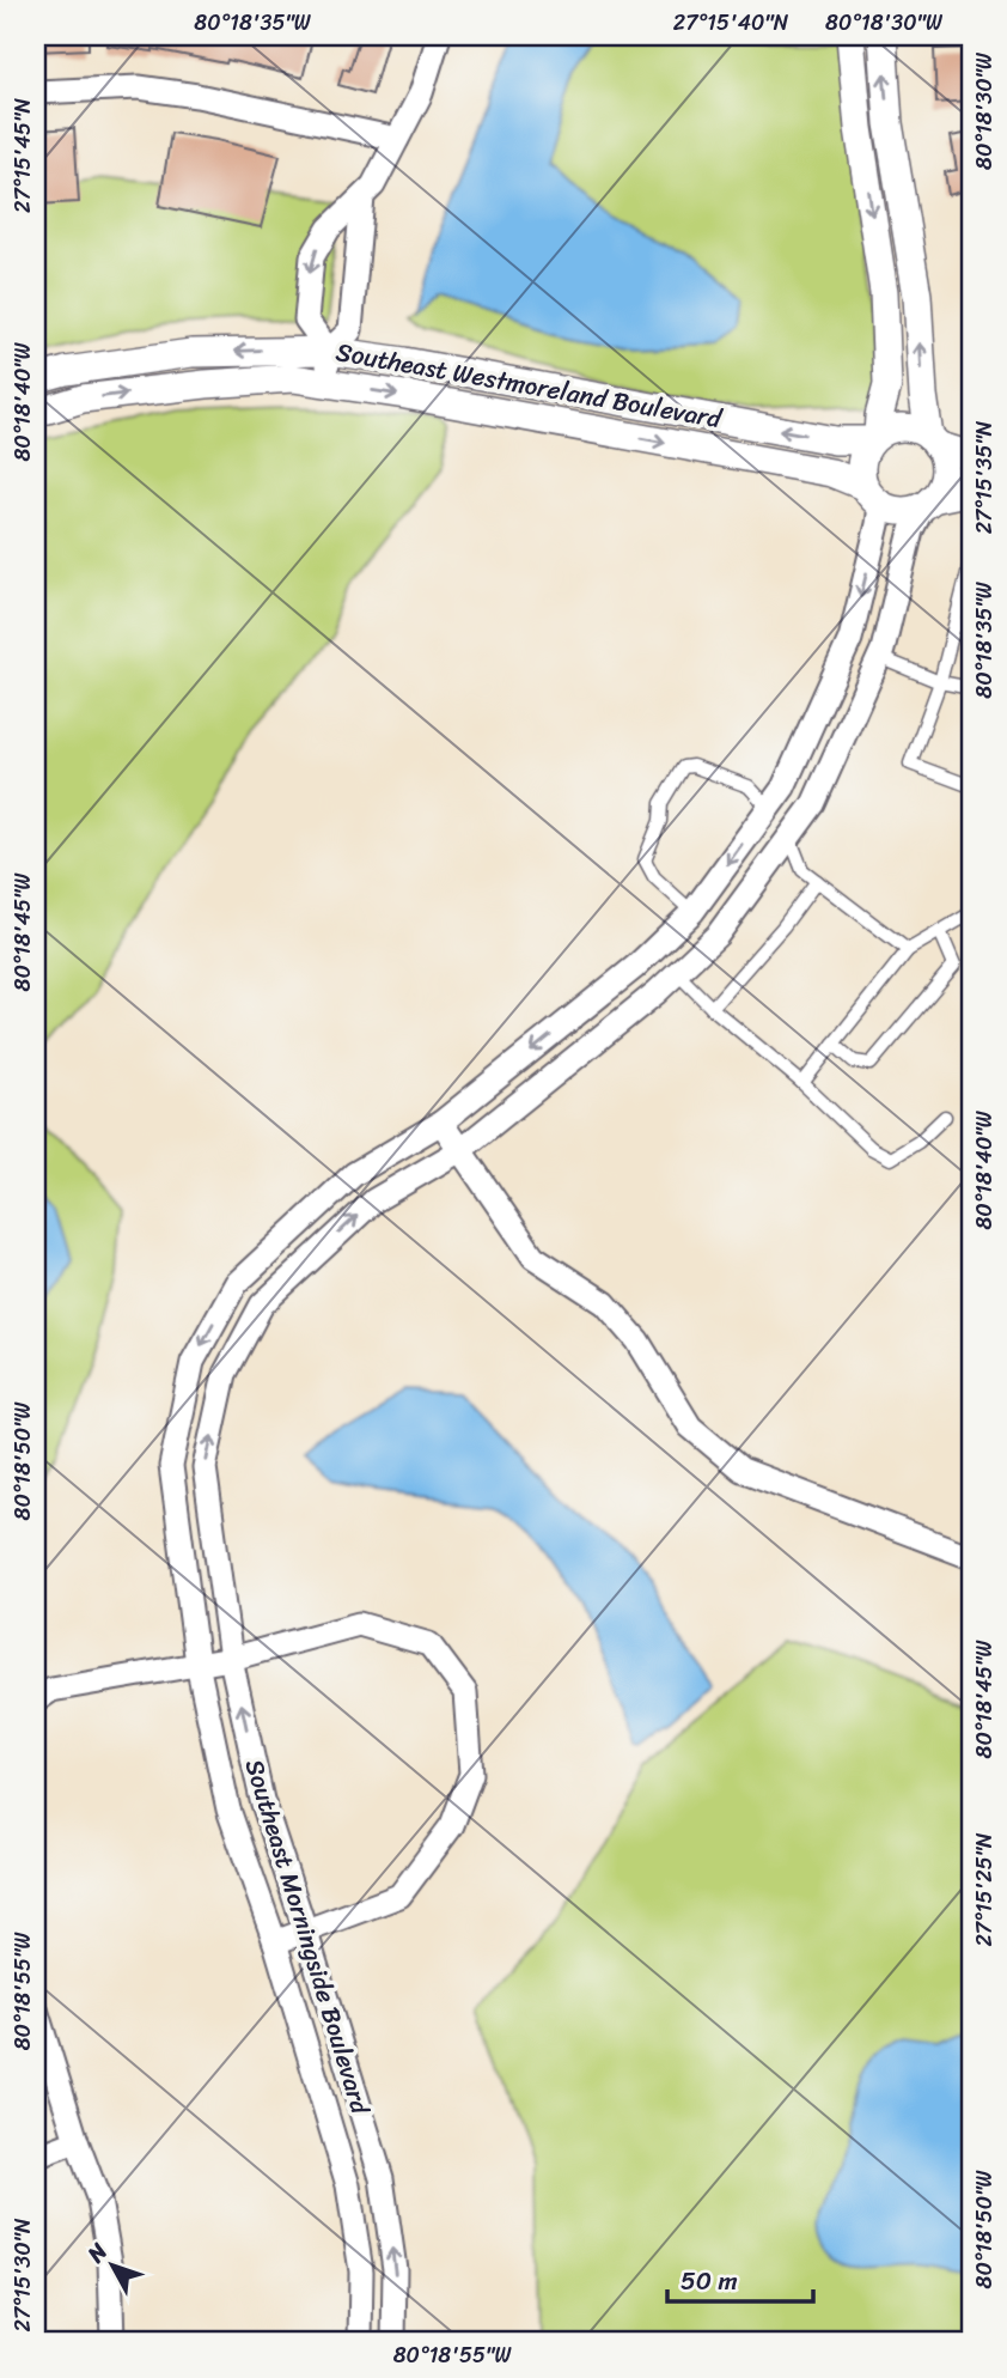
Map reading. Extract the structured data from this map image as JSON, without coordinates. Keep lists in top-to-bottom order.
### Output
{
  "streets": {
    "street": ["Southeast Westmoreland Boulevard", "Southeast Morningside Boulevard"]
  },
  "crossings": [
    ["Southeast Westmoreland Boulevard", "Southeast Morningside Boulevard"]
  ],
  "scale_bar": "50 m",
  "north": "top left",
  "coordinates": [
    "80°18'35\"W",
    "27°15'40\"N",
    "80°18'30\"W",
    "27°15'45\"N",
    "80°18'40\"W",
    "27°15'35\"N",
    "80°18'45\"W",
    "80°18'50\"W",
    "27°15'25\"N",
    "80°18'55\"W",
    "27°15'30\"N"
  ]
}
